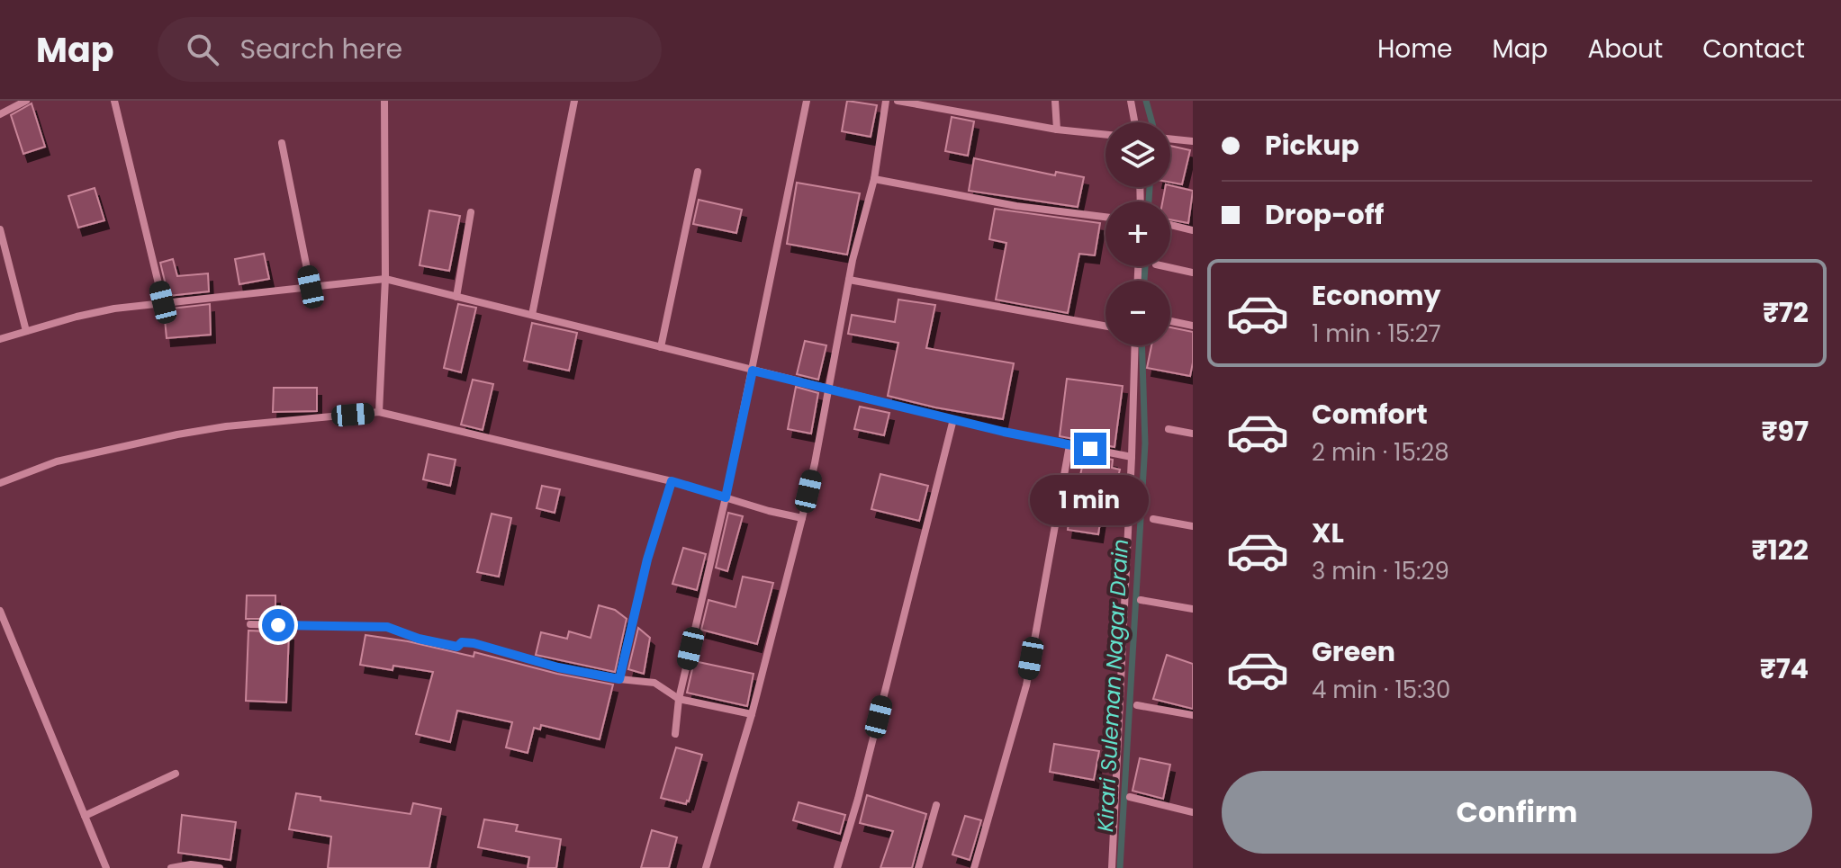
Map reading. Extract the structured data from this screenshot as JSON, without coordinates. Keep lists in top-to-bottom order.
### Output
{
  "water": ["Kirari Suleman Nagar Drain"],
  "page": {
    "header": "Map",
    "search": "Search here",
    "nav": [
      "Home",
      "Map",
      "About",
      "Contact"
    ],
    "banner": ["Pickup", "Drop-off"],
    "map_buttons": ["+", "−"],
    "list": [
      {
        "name": "Economy",
        "note": "1 min · 15:27",
        "value": "₹72"
      },
      {
        "name": "Comfort",
        "note": "2 min · 15:28",
        "value": "₹97"
      },
      {
        "name": "XL",
        "note": "3 min · 15:29",
        "value": "₹122"
      },
      {
        "name": "Green",
        "note": "4 min · 15:30",
        "value": "₹74"
      }
    ],
    "bubble": "1 min",
    "buttons": "Confirm"
  }
}
